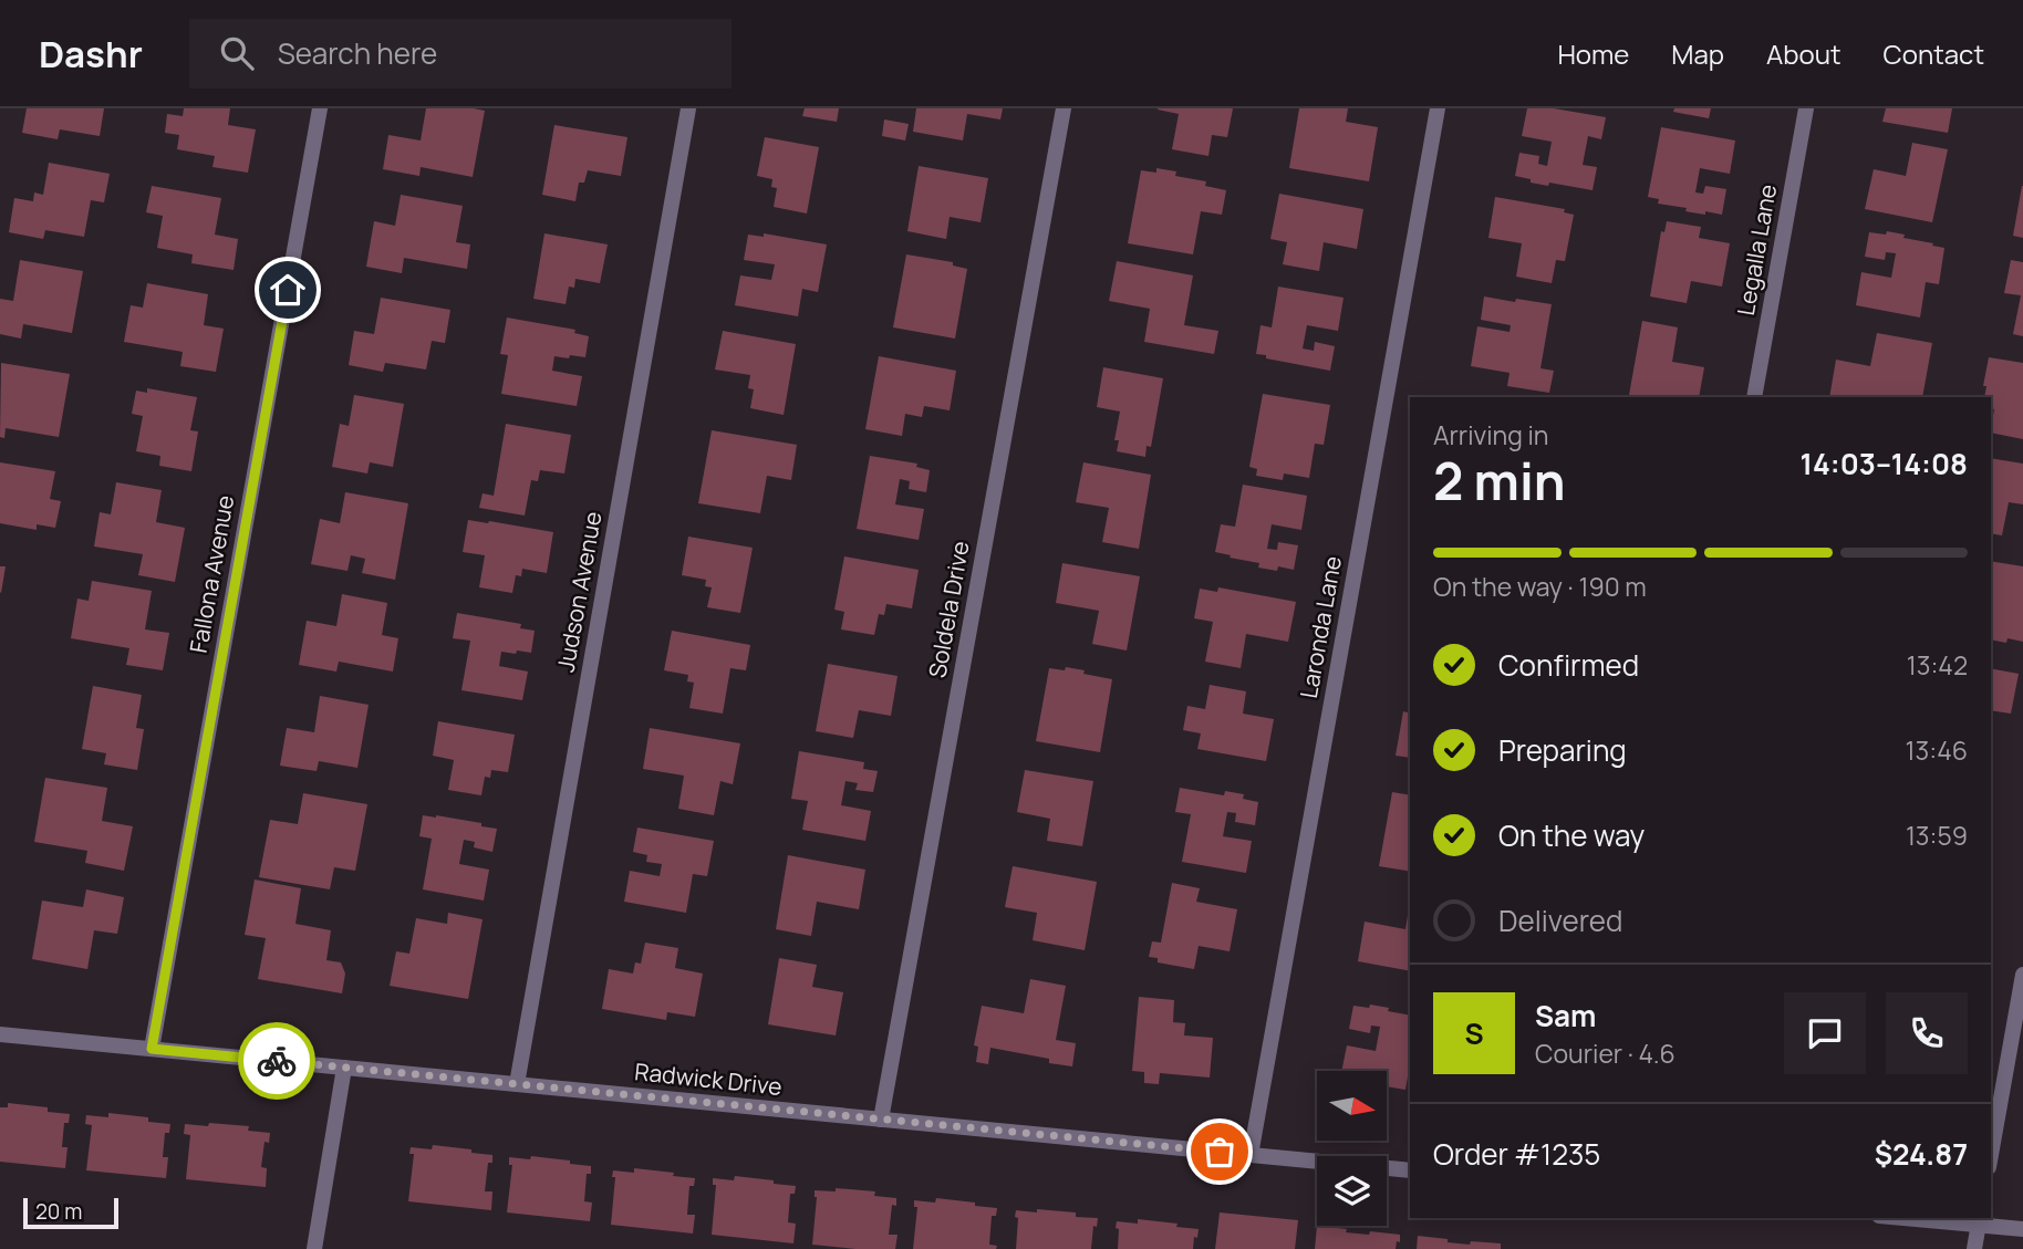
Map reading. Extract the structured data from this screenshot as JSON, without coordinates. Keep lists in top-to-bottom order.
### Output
{
  "streets": {
    "street": [
      "Legalla Lane",
      "Fallona Avenue",
      "Judson Avenue",
      "Soldela Drive",
      "Laronda Lane",
      "Radwick Drive"
    ]
  },
  "crossings": [
    ["Fallona Avenue", "Radwick Drive"],
    ["Judson Avenue", "Radwick Drive"],
    ["Soldela Drive", "Radwick Drive"],
    ["Laronda Lane", "Radwick Drive"]
  ],
  "scale_bar": "20 m",
  "north": "right",
  "page": {
    "header": "Dashr",
    "search": "Search here",
    "nav": [
      "Home",
      "Map",
      "About",
      "Contact"
    ],
    "heading": ["2 min", "Arriving in", "14:03–14:08"],
    "panel": [
      "Sam",
      "Courier · 4.6",
      "Order #1235",
      "$24.87"
    ],
    "bar": "On the way · 190 m",
    "list": [
      ["Confirmed", "13:42"],
      ["Preparing", "13:46"],
      ["On the way", "13:59"],
      "Delivered"
    ],
    "round": "S",
    "scale": "20 m"
  }
}
